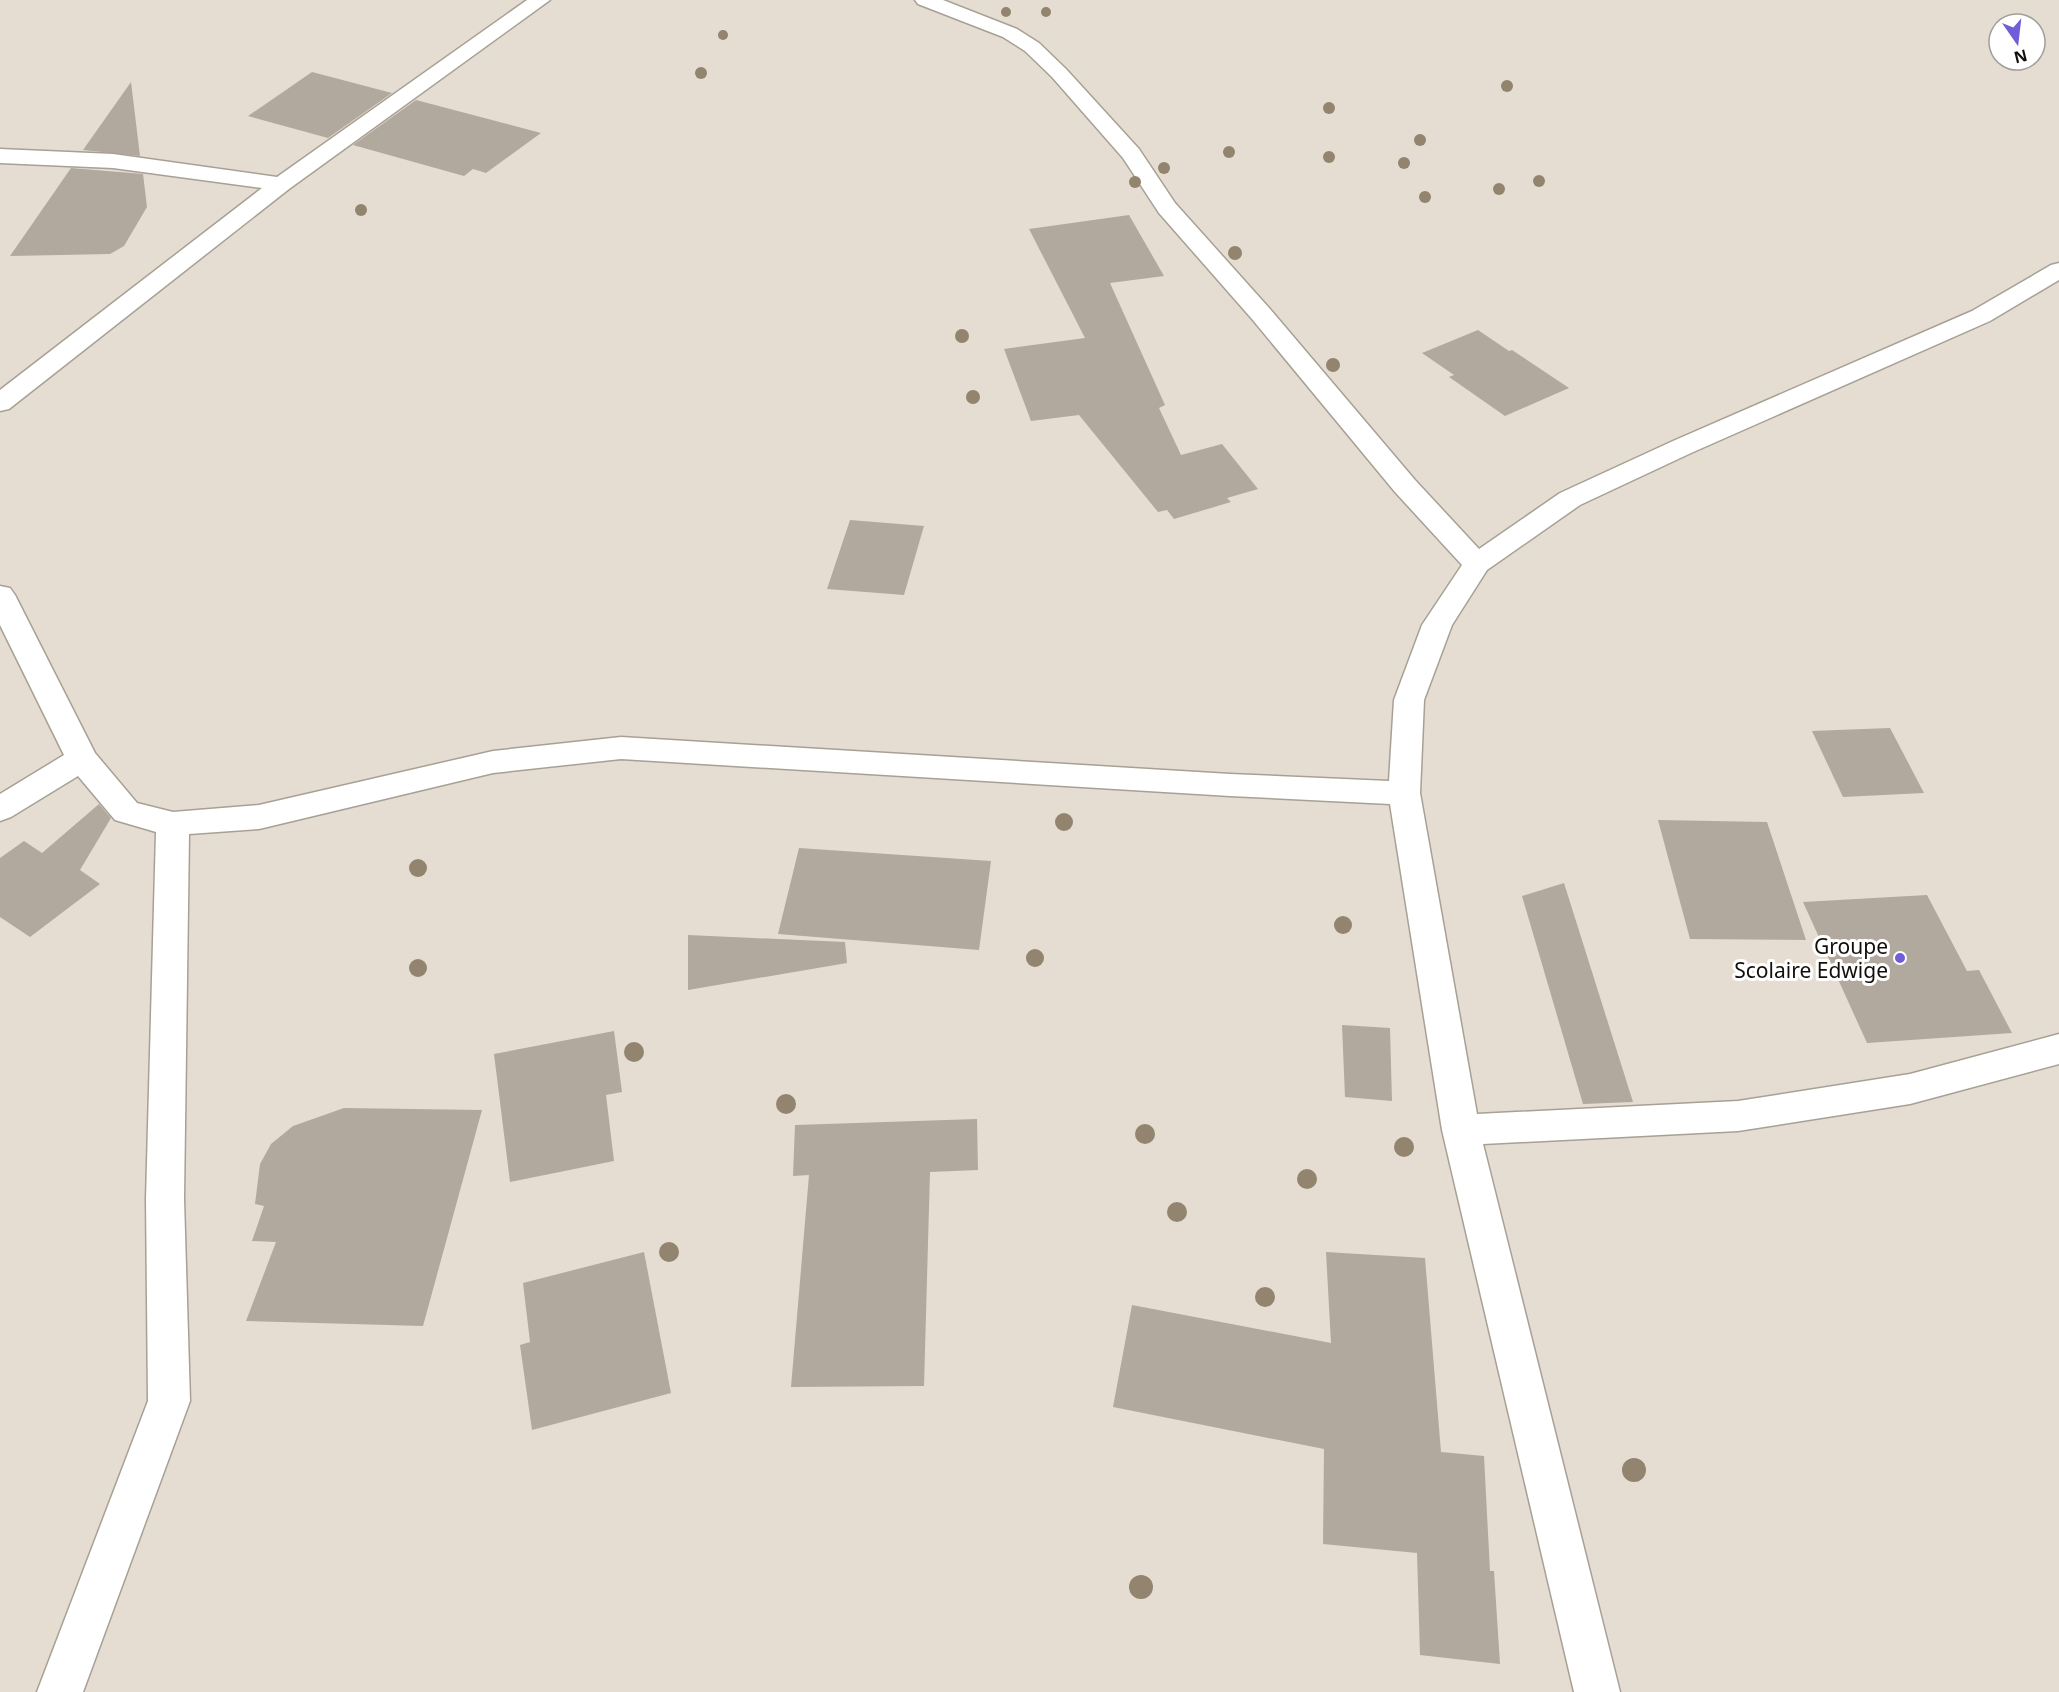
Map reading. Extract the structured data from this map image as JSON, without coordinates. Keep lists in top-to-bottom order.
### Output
{
  "places": ["Groupe Scolaire Edwige"],
  "north": "bottom"
}
